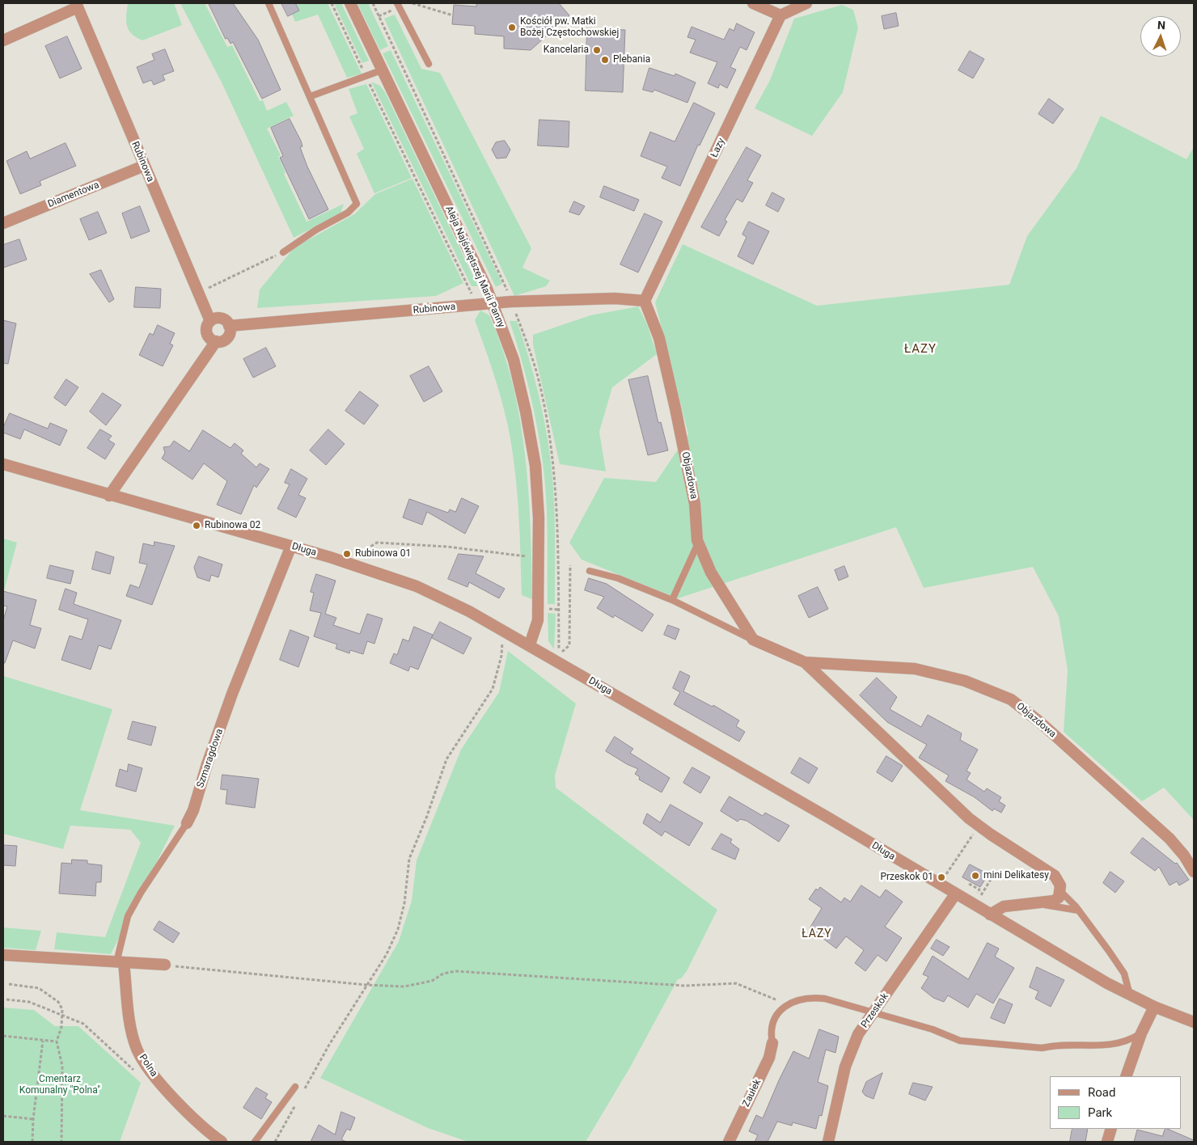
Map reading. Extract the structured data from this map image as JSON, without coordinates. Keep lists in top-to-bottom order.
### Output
{
  "streets": {
    "street": [
      "Łazy",
      "Rubinowa",
      "Diamentowa",
      "Aleja Najświętszej Marii Panny",
      "Objazdowa",
      "Długa",
      "Szmaragdowa",
      "Przeskok",
      "Polna",
      "Zaułek"
    ]
  },
  "crossings": [
    ["Łazy", "Rubinowa"],
    ["Łazy", "Objazdowa"],
    ["Rubinowa", "Diamentowa"],
    ["Rubinowa", "Aleja Najświętszej Marii Panny"],
    ["Rubinowa", "Objazdowa"],
    ["Aleja Najświętszej Marii Panny", "Długa"],
    ["Długa", "Szmaragdowa"],
    ["Długa", "Przeskok"],
    ["Szmaragdowa", "Polna"]
  ],
  "districts": ["ŁAZY", "ŁAZY"],
  "parks": ["Cmentarz Komunalny \"Polna\""],
  "places": [
    "Kościół pw. Matki Bożej Częstochowskiej",
    "Kancelaria",
    "Plebania",
    "Rubinowa 02",
    "Rubinowa 01",
    "mini Delikatesy",
    "Przeskok 01"
  ],
  "legend": ["Road", "Park"],
  "north": "top"
}
